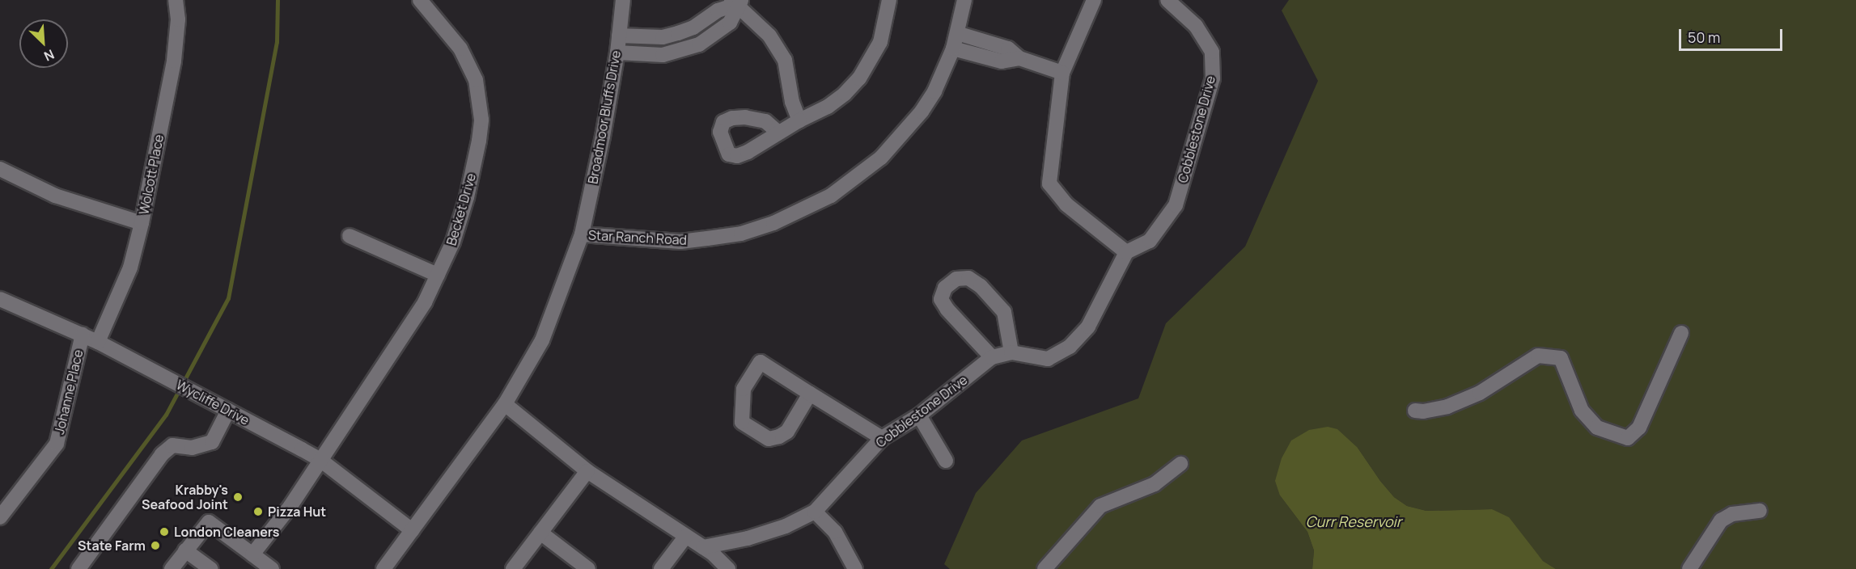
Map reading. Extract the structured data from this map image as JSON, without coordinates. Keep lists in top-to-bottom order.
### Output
{
  "streets": {
    "street": [
      "Broadmoor Bluffs Drive",
      "Cobblestone Drive",
      "Wolcott Place",
      "Becket Drive",
      "Star Ranch Road",
      "Johanne Place",
      "Wycliffe Drive"
    ]
  },
  "crossings": [
    ["Broadmoor Bluffs Drive", "Star Ranch Road"],
    ["Wolcott Place", "Wycliffe Drive"],
    ["Becket Drive", "Wycliffe Drive"],
    ["Star Ranch Road", "Wycliffe Drive"],
    ["Johanne Place", "Wycliffe Drive"]
  ],
  "water": ["Curr Reservoir"],
  "places": [
    "Krabby's Seafood Joint",
    "Pizza Hut",
    "London Cleaners",
    "State Farm"
  ],
  "scale_bar": "50 m",
  "north": "bottom right"
}
